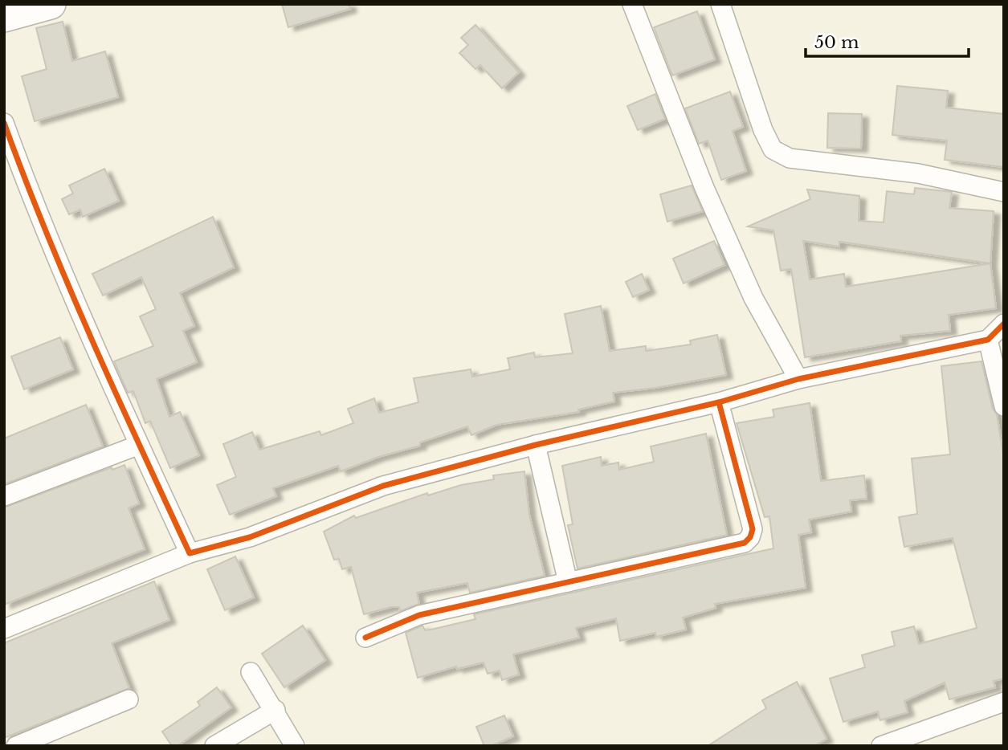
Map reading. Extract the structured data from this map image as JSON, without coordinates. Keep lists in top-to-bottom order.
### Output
{
  "scale_bar": "50 m"
}
